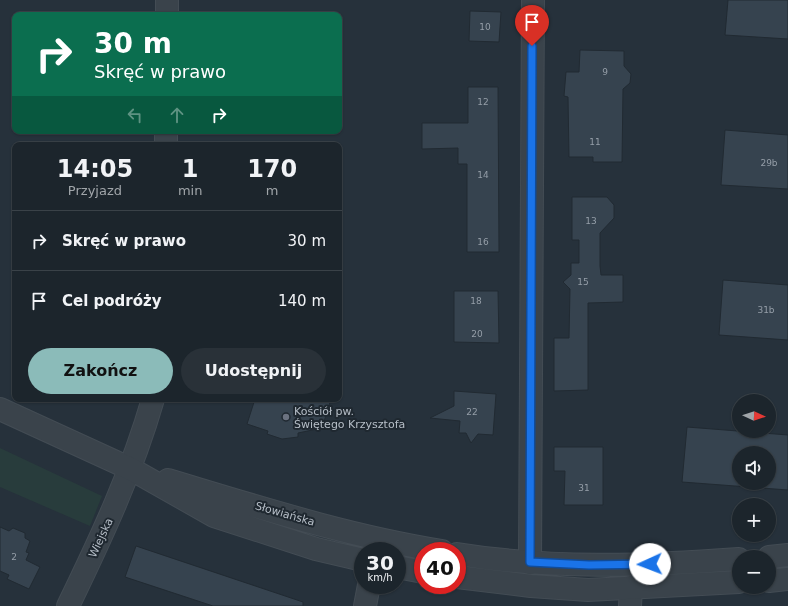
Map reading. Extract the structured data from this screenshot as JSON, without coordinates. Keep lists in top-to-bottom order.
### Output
{
  "streets": {
    "street": ["Słowiańska", "Wiejska"]
  },
  "crossings": [
    ["Słowiańska", "Wiejska"]
  ],
  "places": ["Kościół pw. Świętego Krzysztofa"],
  "house_numbers": [
    "10",
    "9",
    "12",
    "11",
    "29b",
    "14",
    "13",
    "16",
    "15",
    "18",
    "31b",
    "20",
    "22",
    "31",
    "2"
  ],
  "north": "right",
  "page": {
    "turn": ["30 m", "Skręć w prawo"],
    "eta": [
      "14:05",
      "Przyjazd",
      "1",
      "min",
      "170",
      "m"
    ],
    "list": [
      {
        "name": "Skręć w prawo",
        "value": "30 m"
      },
      {
        "name": "Cel podróży",
        "value": "140 m"
      }
    ],
    "buttons": ["Zakończ", "Udostępnij"],
    "map_buttons": ["+", "−"],
    "speed": "30 km/h",
    "limit": "40"
  }
}
